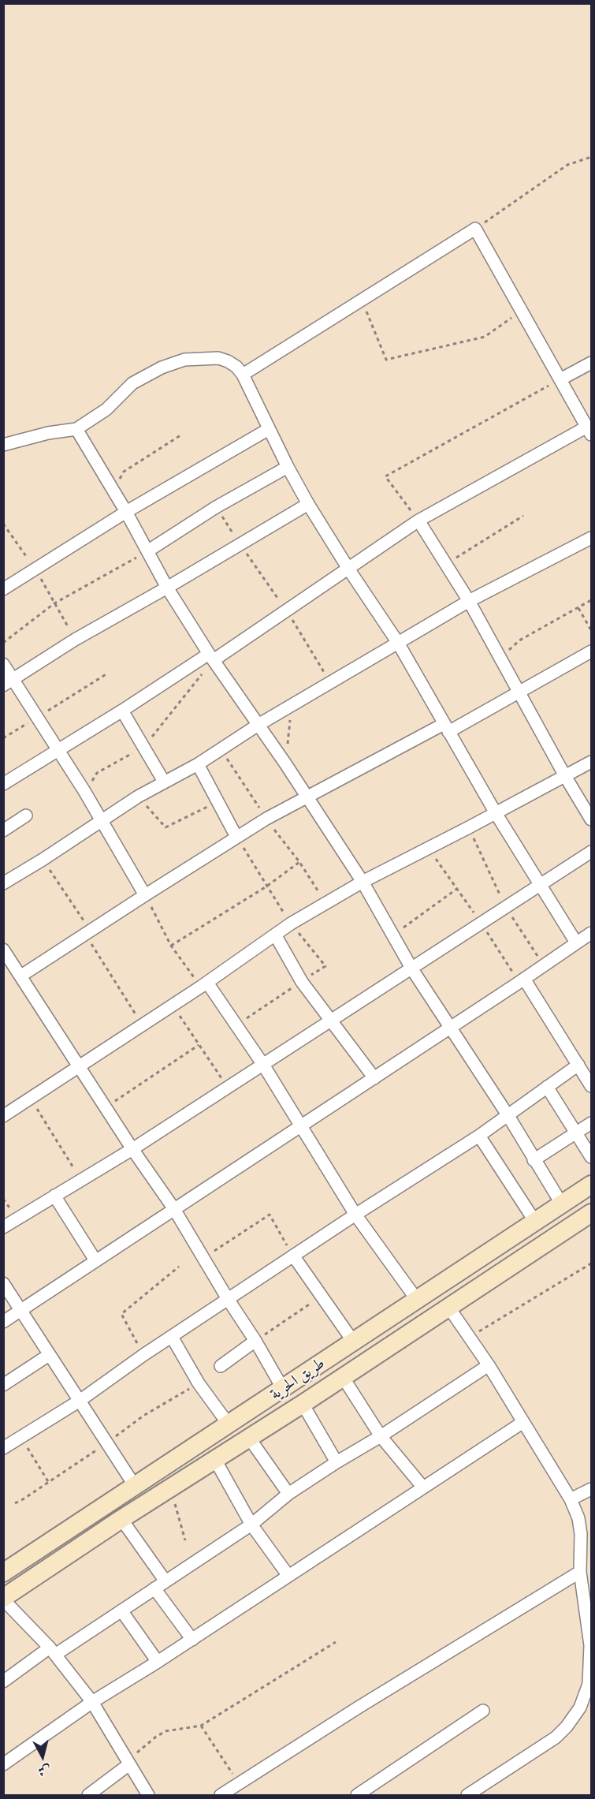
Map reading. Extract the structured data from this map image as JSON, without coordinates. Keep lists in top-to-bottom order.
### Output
{
  "streets": {
    "main road": ["طريق الحرية"]
  },
  "north": "bottom"
}
